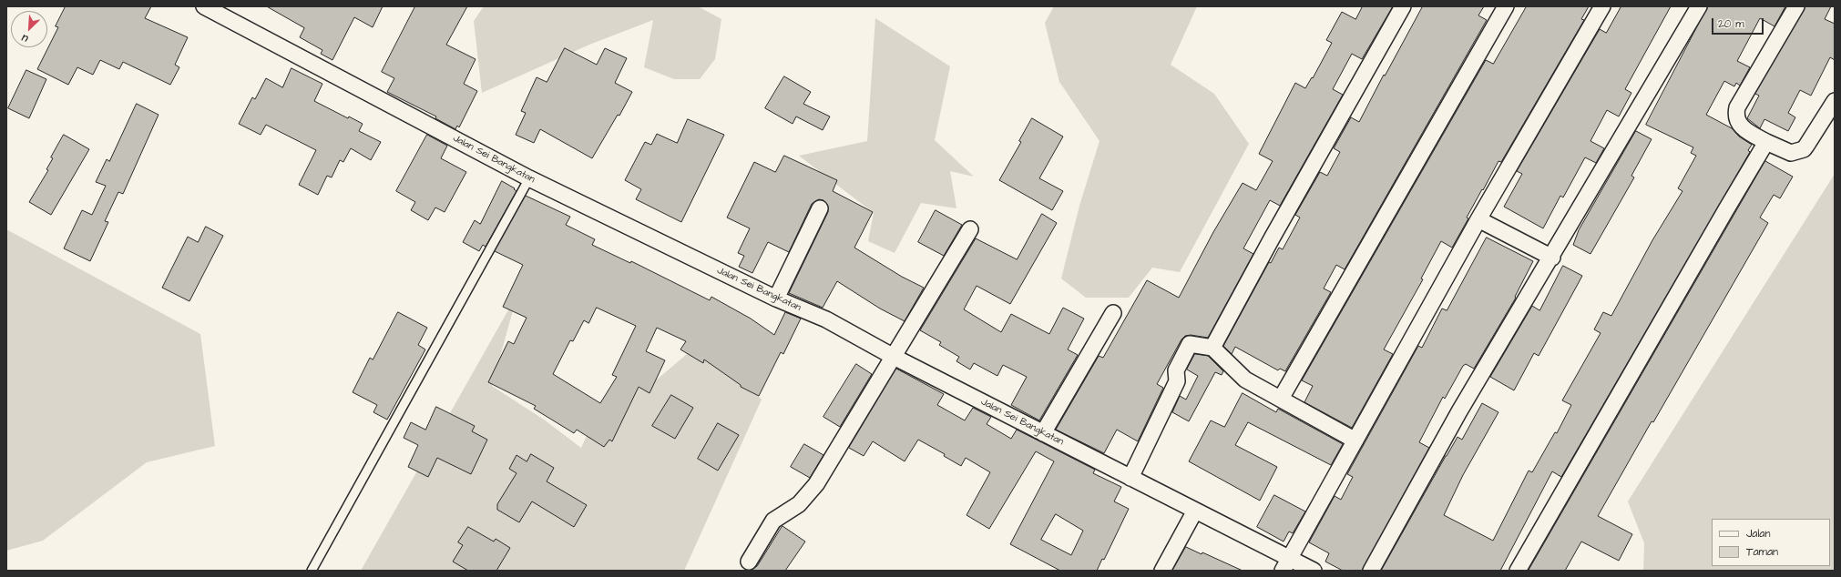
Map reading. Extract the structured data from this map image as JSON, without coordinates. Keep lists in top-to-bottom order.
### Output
{
  "streets": {
    "street": ["Jalan Sei Bangkatan"]
  },
  "legend": ["Jalan", "Taman"],
  "scale_bar": "20 m",
  "north": "bottom left"
}
